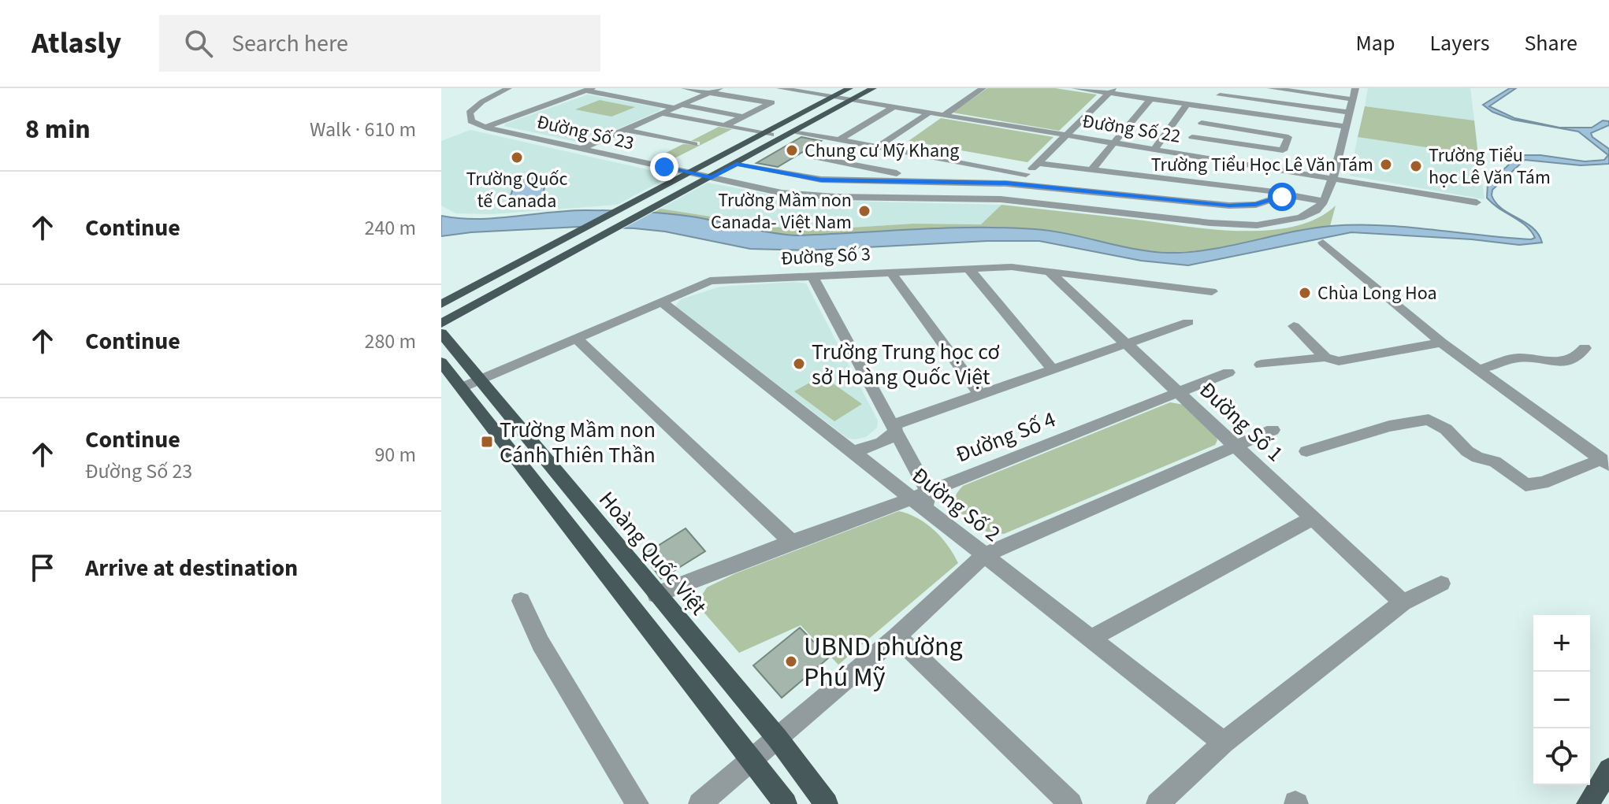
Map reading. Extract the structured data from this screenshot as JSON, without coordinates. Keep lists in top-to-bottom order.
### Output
{
  "streets": {
    "main road": ["Hoàng Quốc Việt"],
    "street": [
      "Đường Số 22",
      "Đường Số 23",
      "Đường Số 3",
      "Đường Số 1",
      "Đường Số 4",
      "Đường Số 2"
    ]
  },
  "crossings": [
    ["Đường Số 3", "Đường Số 1"],
    ["Đường Số 3", "Đường Số 2"],
    ["Đường Số 3", "Hoàng Quốc Việt"],
    ["Đường Số 1", "Đường Số 4"],
    ["Đường Số 4", "Đường Số 2"],
    ["Đường Số 4", "Hoàng Quốc Việt"]
  ],
  "places": {
    "other": [
      "Chung cư Mỹ Khang",
      "Trường Quốc tế Canada",
      "Trường Tiểu Học Lê Văn Tám",
      "Trường Tiểu học Lê Văn Tám",
      "Trường Mầm non Canada- Việt Nam",
      "Chùa Long Hoa",
      "Trường Trung học cơ sở Hoàng Quốc Việt",
      "UBND phường Phú Mỹ"
    ],
    "transit": ["Trường Mầm non Cánh Thiên Thần"]
  },
  "page": {
    "header": "Atlasly",
    "search": "Search here",
    "nav": ["Map", "Layers", "Share"],
    "heading": ["8 min", "Walk · 610 m"],
    "list": [
      ["Continue", "240 m"],
      ["Continue", "280 m"],
      ["Continue", "Đường Số 23", "90 m"],
      "Arrive at destination"
    ],
    "map_buttons": ["+", "−"]
  }
}
